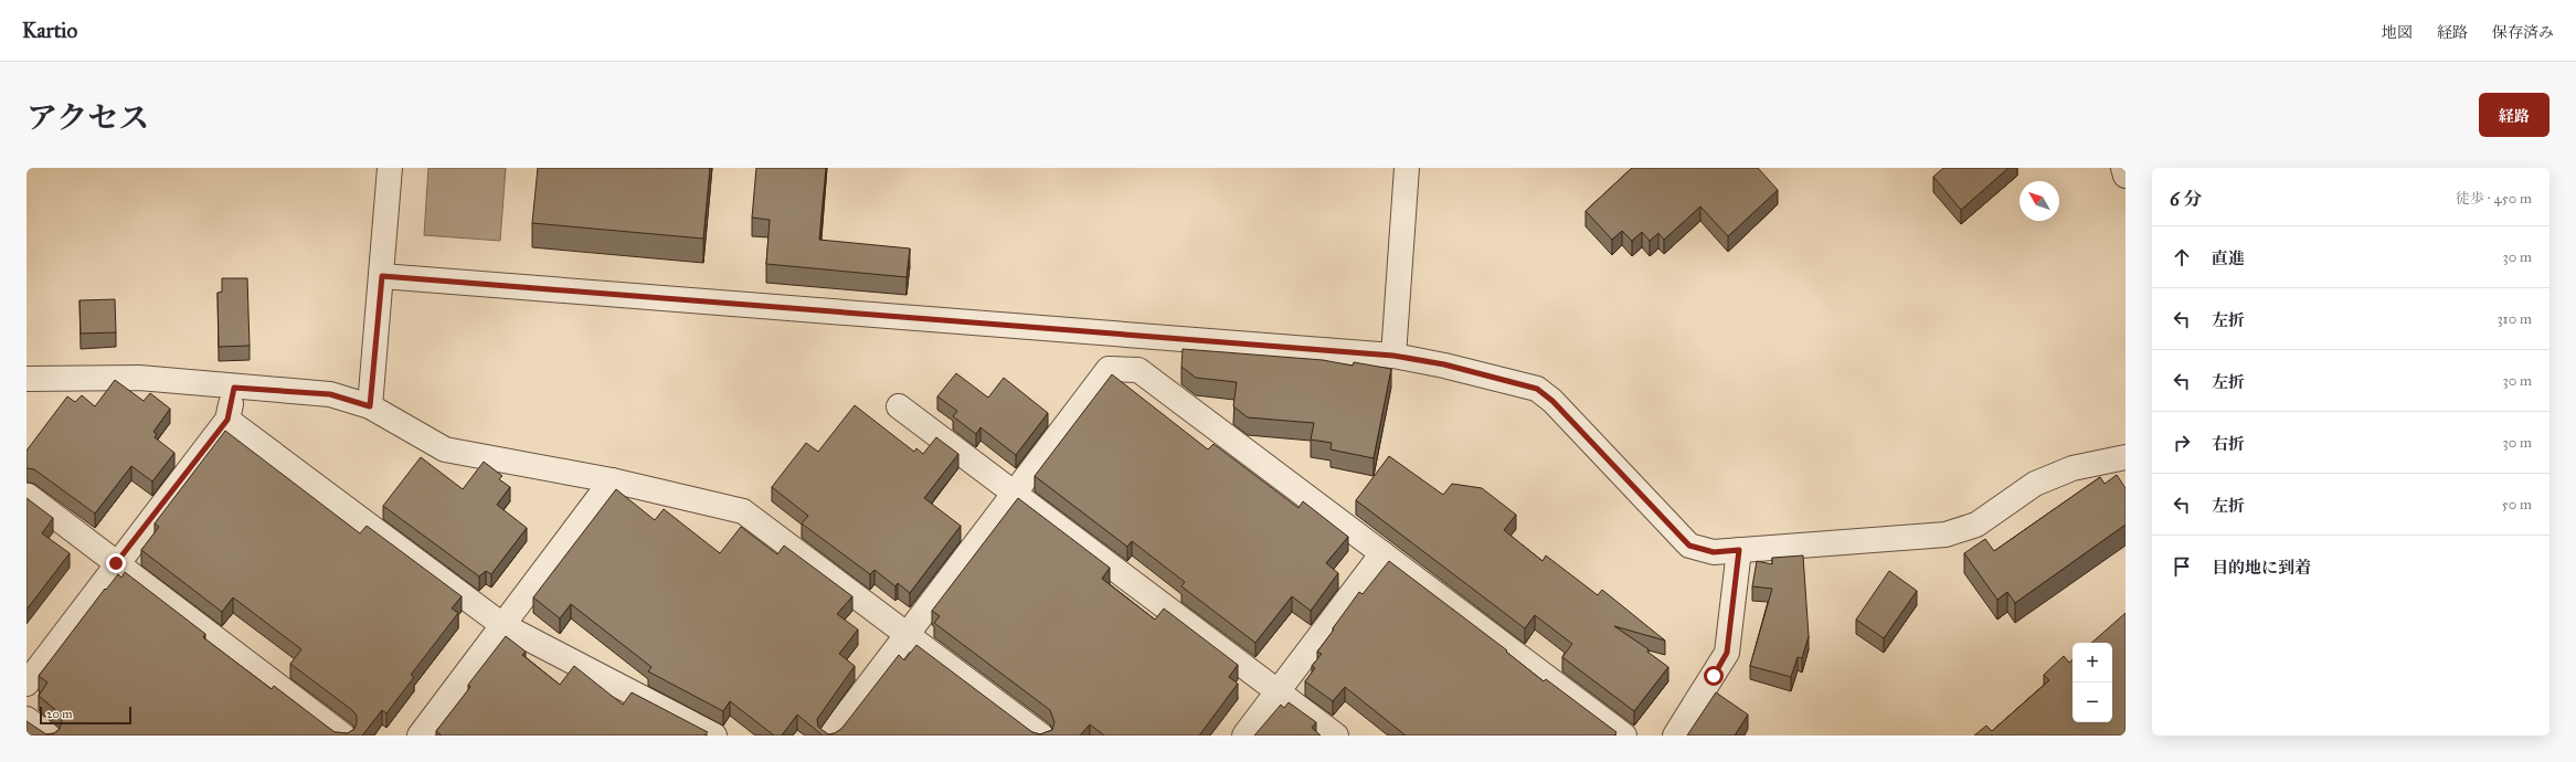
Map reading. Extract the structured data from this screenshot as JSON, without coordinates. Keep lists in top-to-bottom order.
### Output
{
  "scale_bar": "20 m",
  "north": "top left",
  "page": {
    "header": "Kartio",
    "nav": ["地図", "経路", "保存済み"],
    "title": "アクセス",
    "buttons": "経路",
    "heading": ["6 分", "徒歩 · 450 m"],
    "list": [
      ["直進", "30 m"],
      ["左折", "310 m"],
      ["左折", "30 m"],
      ["右折", "30 m"],
      ["左折", "50 m"],
      "目的地に到着"
    ],
    "map_buttons": ["+", "−"],
    "scale": "20 m"
  }
}
